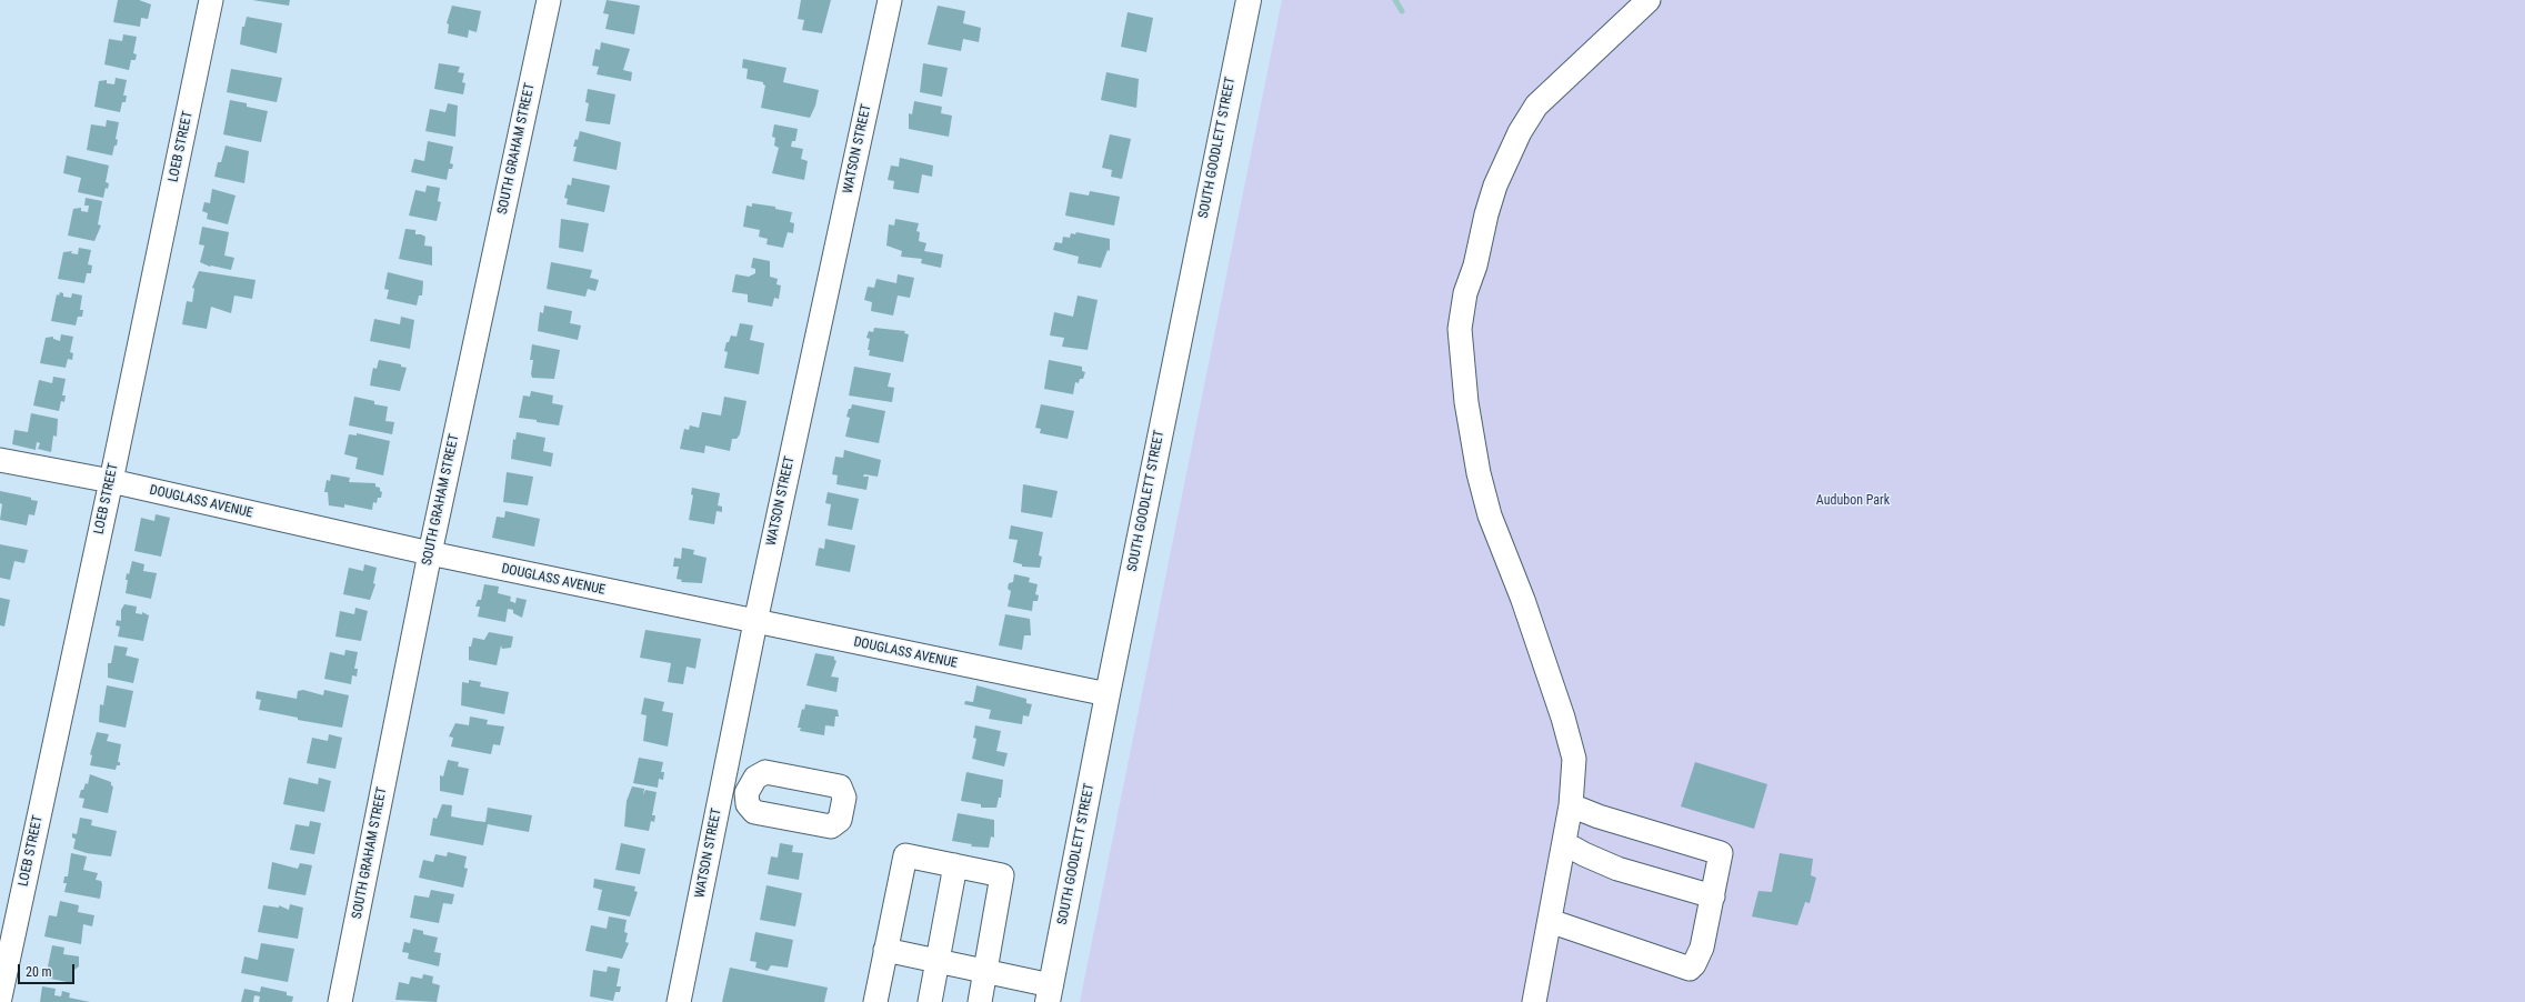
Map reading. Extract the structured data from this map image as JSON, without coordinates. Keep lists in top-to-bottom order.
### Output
{
  "streets": {
    "main road": ["SOUTH GOODLETT STREET"],
    "street": [
      "LOEB STREET",
      "SOUTH GRAHAM STREET",
      "WATSON STREET",
      "DOUGLASS AVENUE"
    ]
  },
  "crossings": [
    ["LOEB STREET", "DOUGLASS AVENUE"],
    ["SOUTH GOODLETT STREET", "DOUGLASS AVENUE"],
    ["SOUTH GRAHAM STREET", "DOUGLASS AVENUE"],
    ["WATSON STREET", "DOUGLASS AVENUE"]
  ],
  "parks": ["Audubon Park"],
  "scale_bar": "20 m"
}
